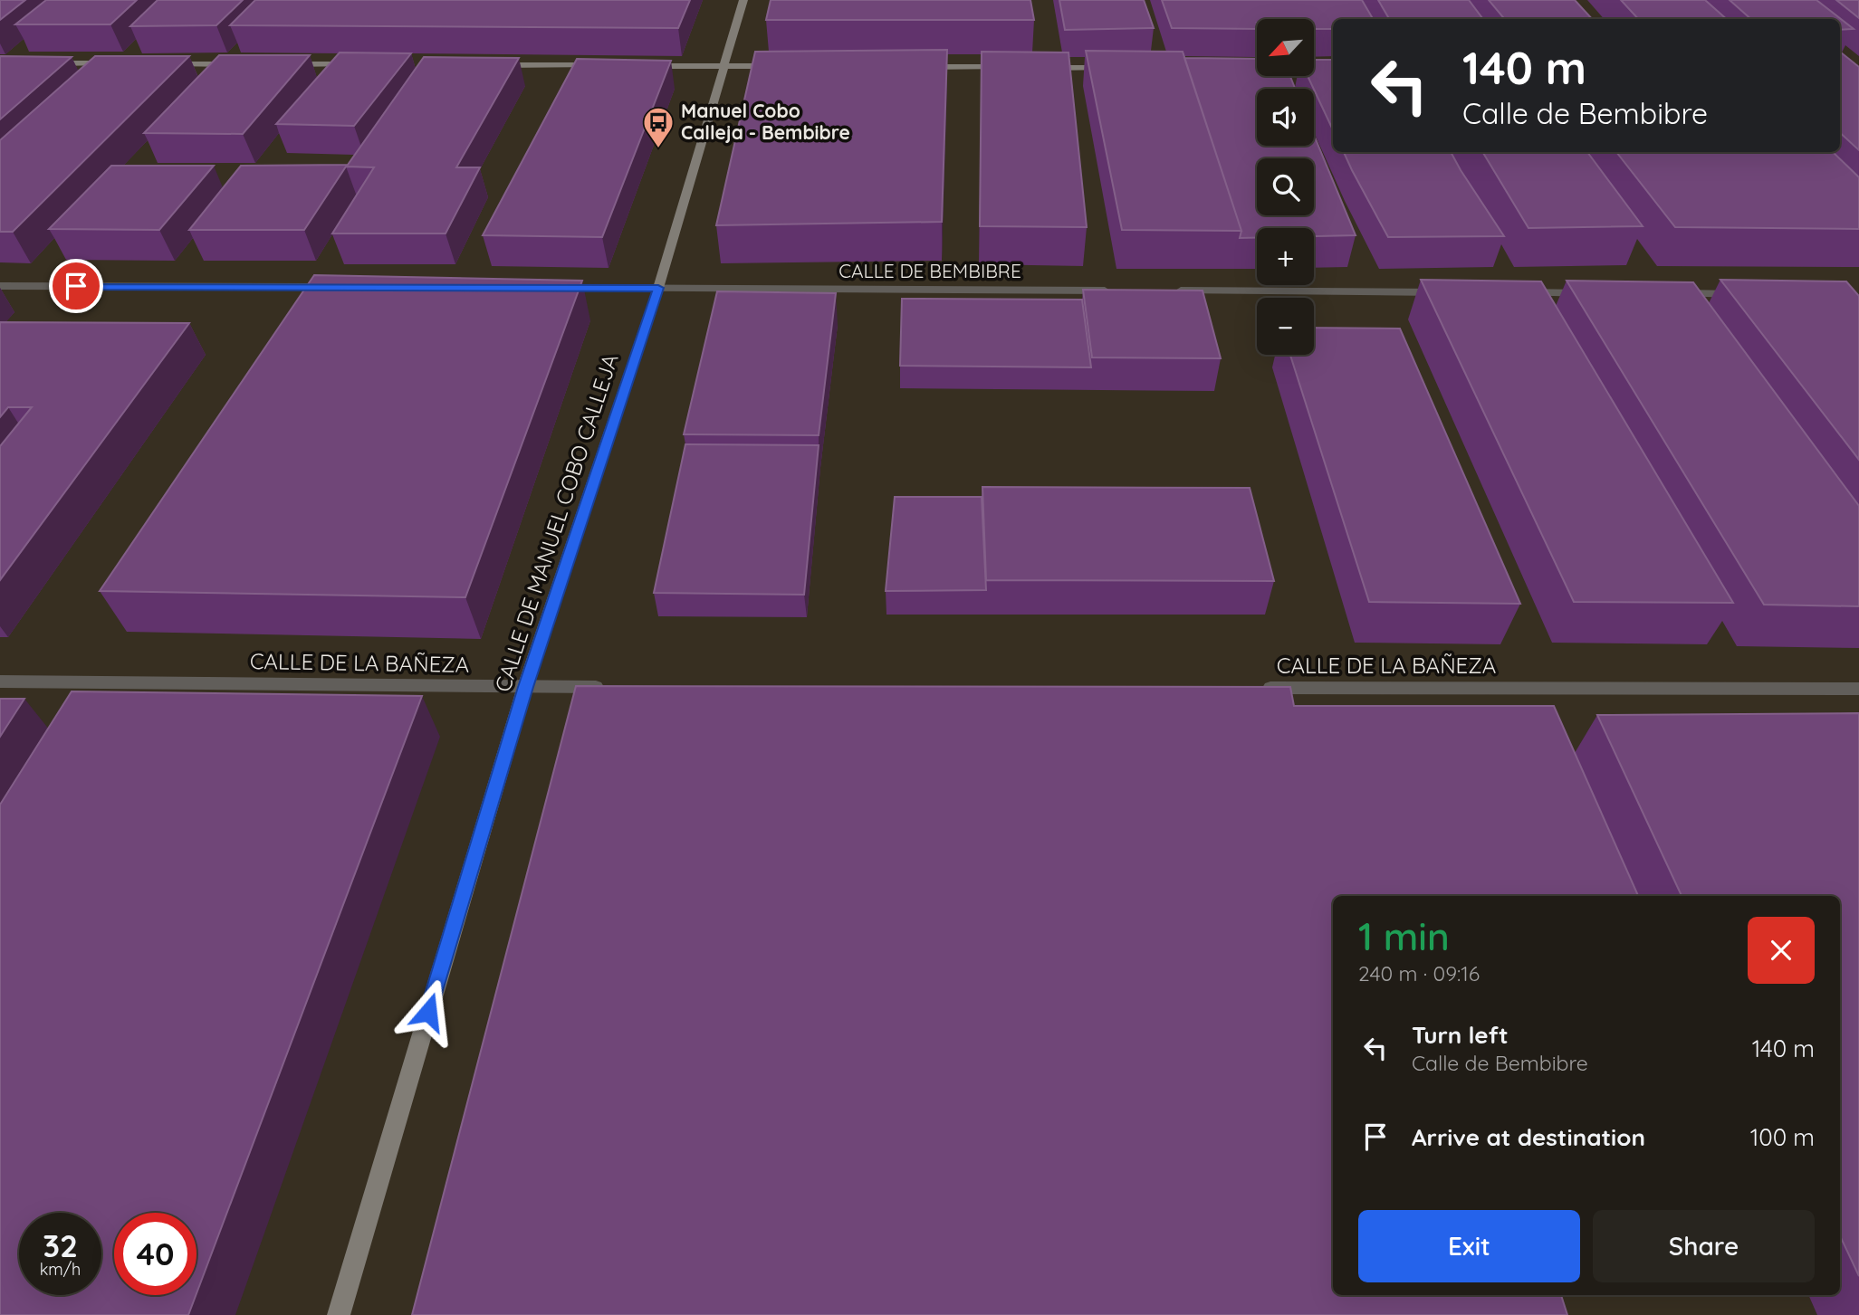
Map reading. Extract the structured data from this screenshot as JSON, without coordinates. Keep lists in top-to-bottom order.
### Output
{
  "streets": {
    "street": ["CALLE DE BEMBIBRE", "CALLE DE MANUEL COBO CALLEJA", "CALLE DE LA BAÑEZA"]
  },
  "crossings": [
    ["CALLE DE BEMBIBRE", "CALLE DE MANUEL COBO CALLEJA"],
    ["CALLE DE MANUEL COBO CALLEJA", "CALLE DE LA BAÑEZA"]
  ],
  "places": {
    "bus stop": ["Manuel Cobo Calleja - Bembibre"]
  },
  "north": "bottom left",
  "page": {
    "map_buttons": ["+", "−"],
    "turn": ["140 m", "Calle de Bembibre"],
    "heading": ["1 min", "240 m · 09:16"],
    "list": [
      {
        "name": "Turn left",
        "note": "Calle de Bembibre",
        "value": "140 m"
      },
      {
        "name": "Arrive at destination",
        "value": "100 m"
      }
    ],
    "buttons": ["Exit", "Share"],
    "speed": "32 km/h",
    "limit": "40"
  }
}
